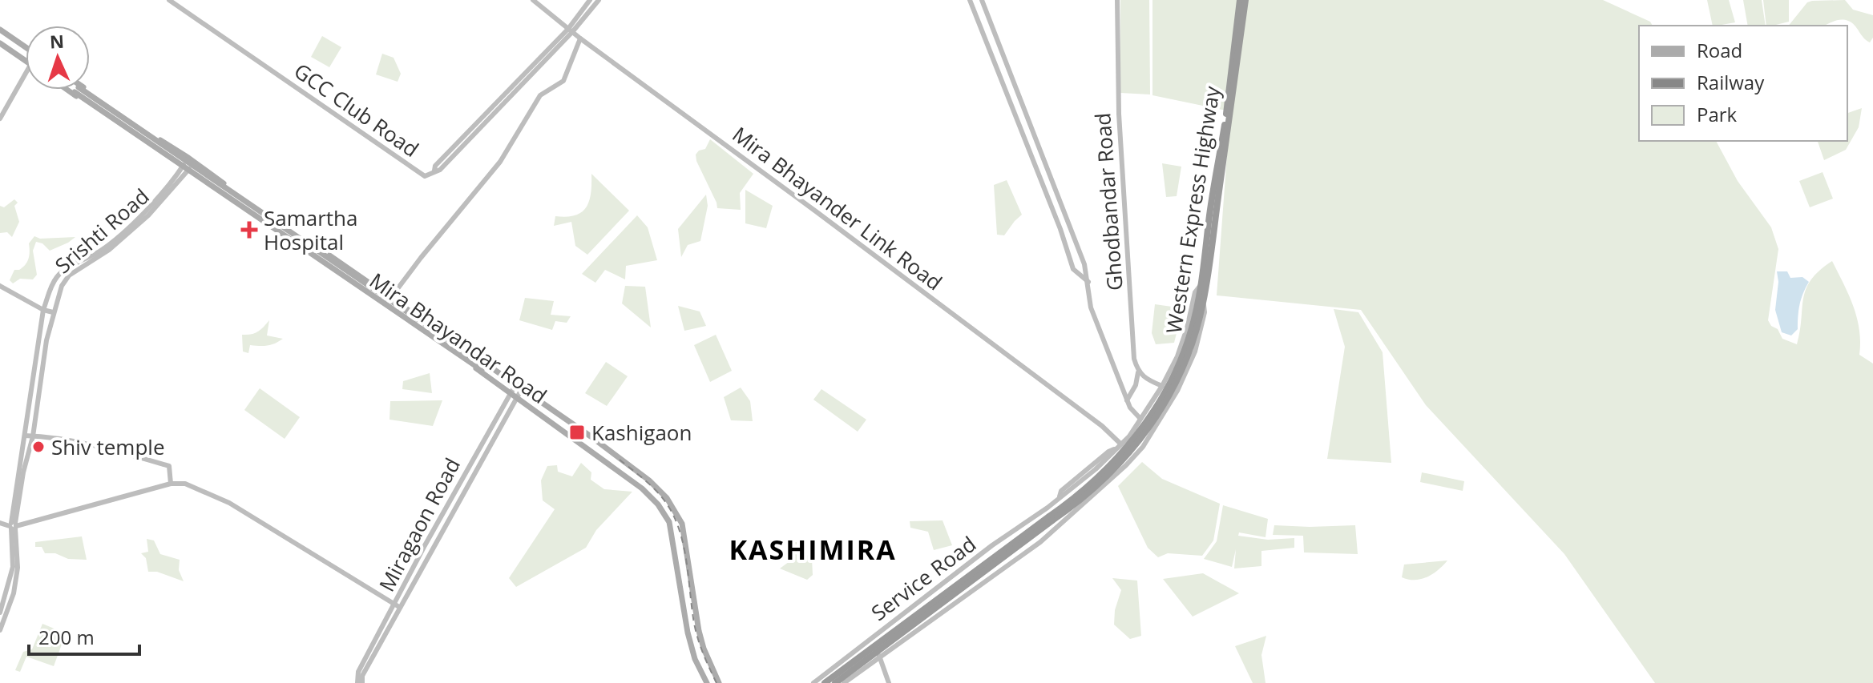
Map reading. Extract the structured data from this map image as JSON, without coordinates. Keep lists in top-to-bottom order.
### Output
{
  "streets": {
    "highway": ["Western Express Highway"],
    "main road": ["Mira Bhayandar Road"],
    "street": [
      "GCC Club Road",
      "Ghodbandar Road",
      "Mira Bhayander Link Road",
      "Srishti Road",
      "Miragaon Road",
      "Service Road"
    ]
  },
  "crossings": [
    ["GCC Club Road", "Mira Bhayander Link Road"],
    ["Mira Bhayander Link Road", "Service Road"],
    ["Western Express Highway", "Service Road"],
    ["Srishti Road", "Mira Bhayandar Road"],
    ["Mira Bhayandar Road", "Miragaon Road"]
  ],
  "districts": ["KASHIMIRA"],
  "places": {
    "health": ["Samartha Hospital"],
    "transit": ["Kashigaon"],
    "other": ["Shiv temple"]
  },
  "legend": ["Road", "Railway", "Park"],
  "scale_bar": "200 m",
  "north": "top"
}
